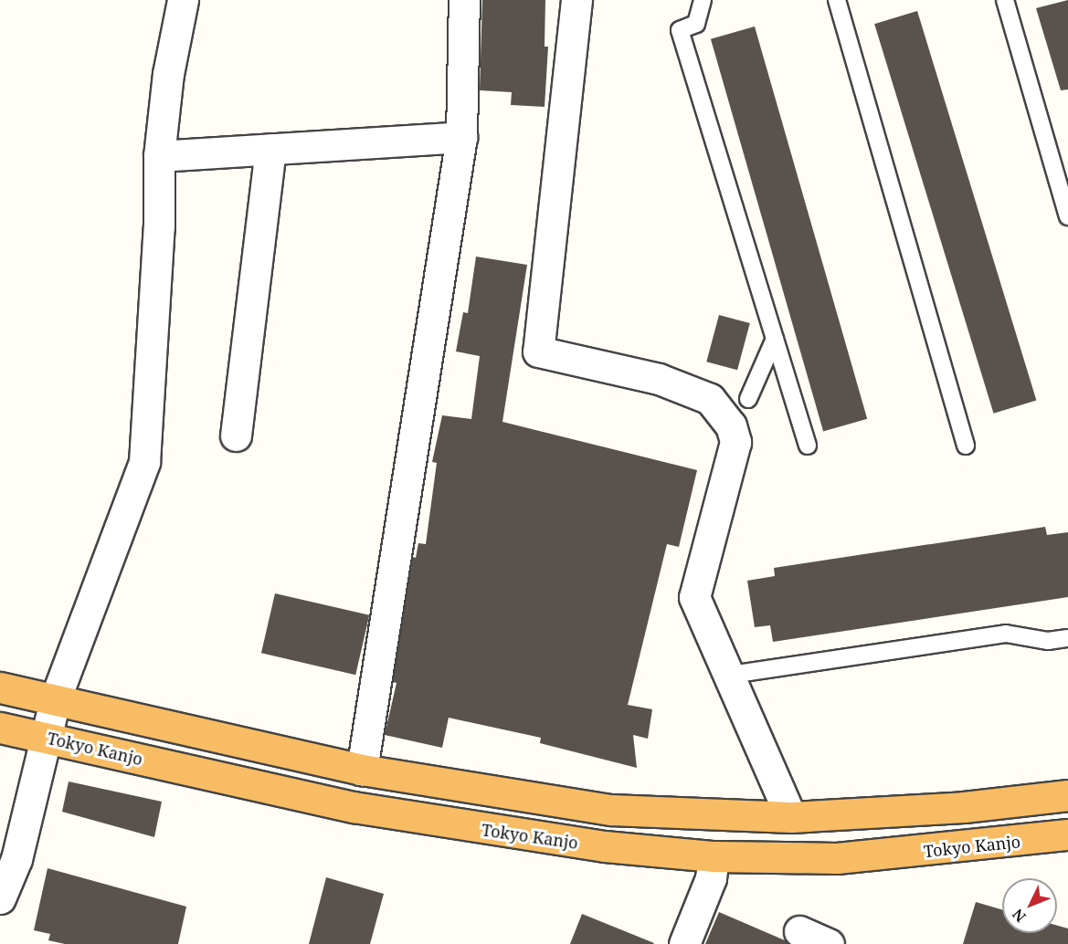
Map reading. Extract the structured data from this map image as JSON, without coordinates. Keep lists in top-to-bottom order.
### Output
{
  "streets": {
    "highway": ["Tokyo Kanjo"]
  },
  "north": "bottom left"
}
